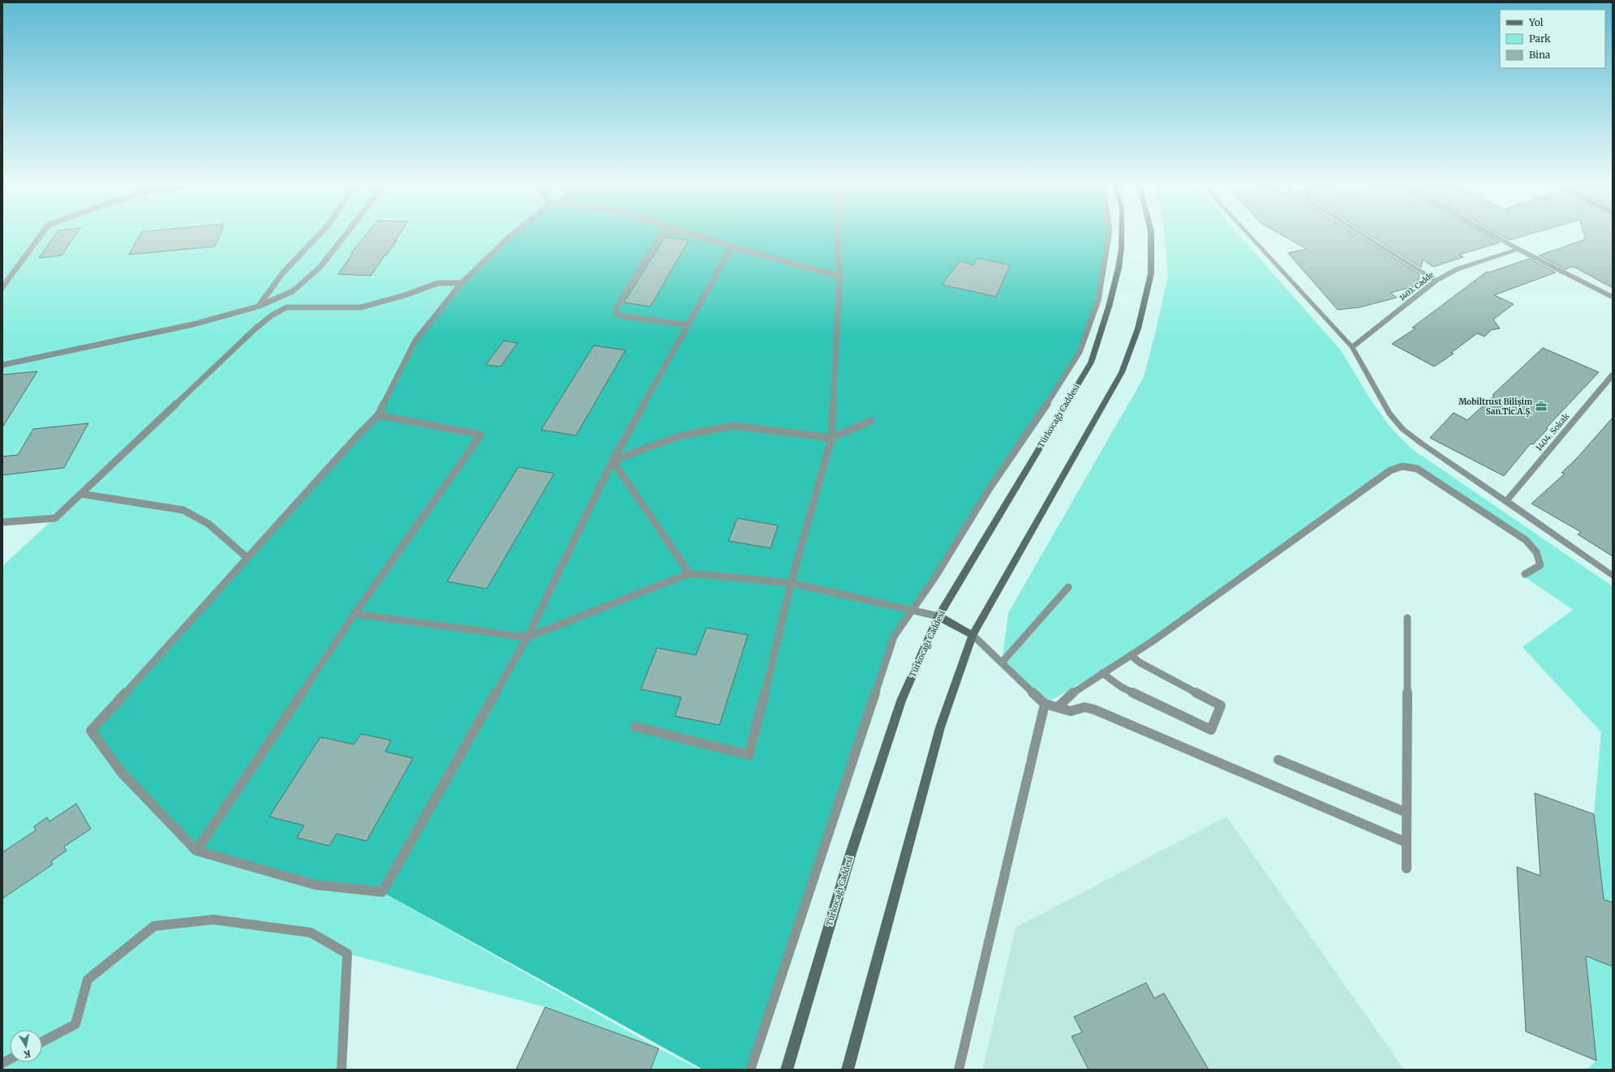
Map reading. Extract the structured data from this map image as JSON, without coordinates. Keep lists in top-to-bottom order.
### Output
{
  "streets": {
    "main road": ["Türkocağı Caddesi"],
    "street": ["1403. Cadde", "1404. Sokak"]
  },
  "places": {
    "office": ["Mobiltrust Bilişim San.Tic.A.Ş."]
  },
  "legend": ["Yol", "Park", "Bina"],
  "north": "bottom"
}
